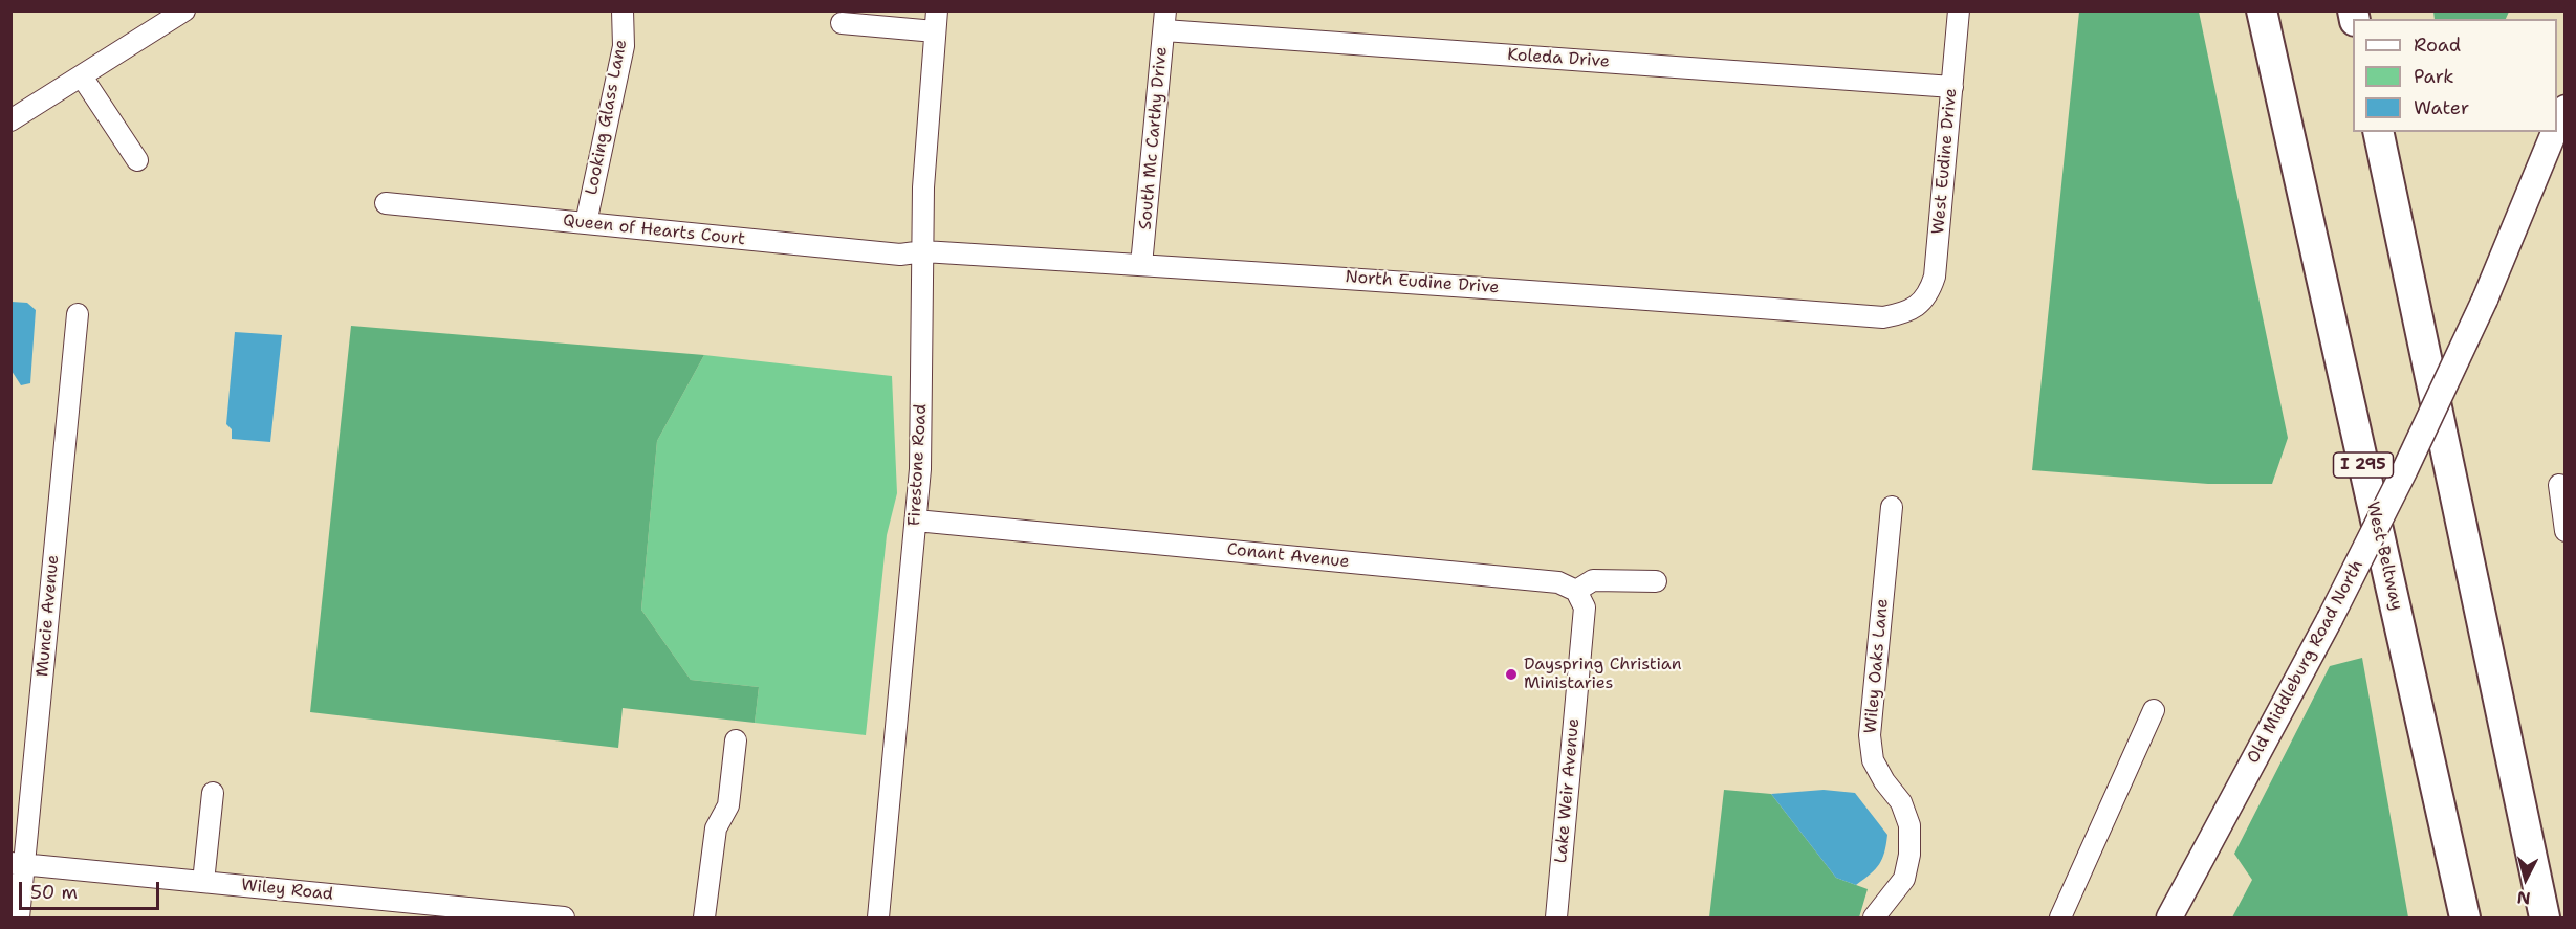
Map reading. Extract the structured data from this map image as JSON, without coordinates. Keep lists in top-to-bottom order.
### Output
{
  "streets": {
    "highway": ["I 295", "West Beltway"],
    "main road": ["Old Middleburg Road North"],
    "street": [
      "Koleda Drive",
      "Looking Glass Lane",
      "South Mc Carthy Drive",
      "West Eudine Drive",
      "Queen of Hearts Court",
      "North Eudine Drive",
      "Firestone Road",
      "Conant Avenue",
      "Muncie Avenue",
      "Wiley Oaks Lane",
      "Lake Weir Avenue",
      "Wiley Road"
    ]
  },
  "crossings": [
    ["Koleda Drive", "South Mc Carthy Drive"],
    ["Koleda Drive", "West Eudine Drive"],
    ["Looking Glass Lane", "Queen of Hearts Court"],
    ["South Mc Carthy Drive", "North Eudine Drive"],
    ["West Eudine Drive", "North Eudine Drive"],
    ["Queen of Hearts Court", "North Eudine Drive"],
    ["Queen of Hearts Court", "Firestone Road"],
    ["North Eudine Drive", "Firestone Road"],
    ["Firestone Road", "Conant Avenue"],
    ["Conant Avenue", "Lake Weir Avenue"],
    ["Muncie Avenue", "Wiley Road"]
  ],
  "places": ["Dayspring Christian Ministaries"],
  "legend": ["Road", "Park", "Water"],
  "scale_bar": "50 m",
  "north": "bottom"
}
